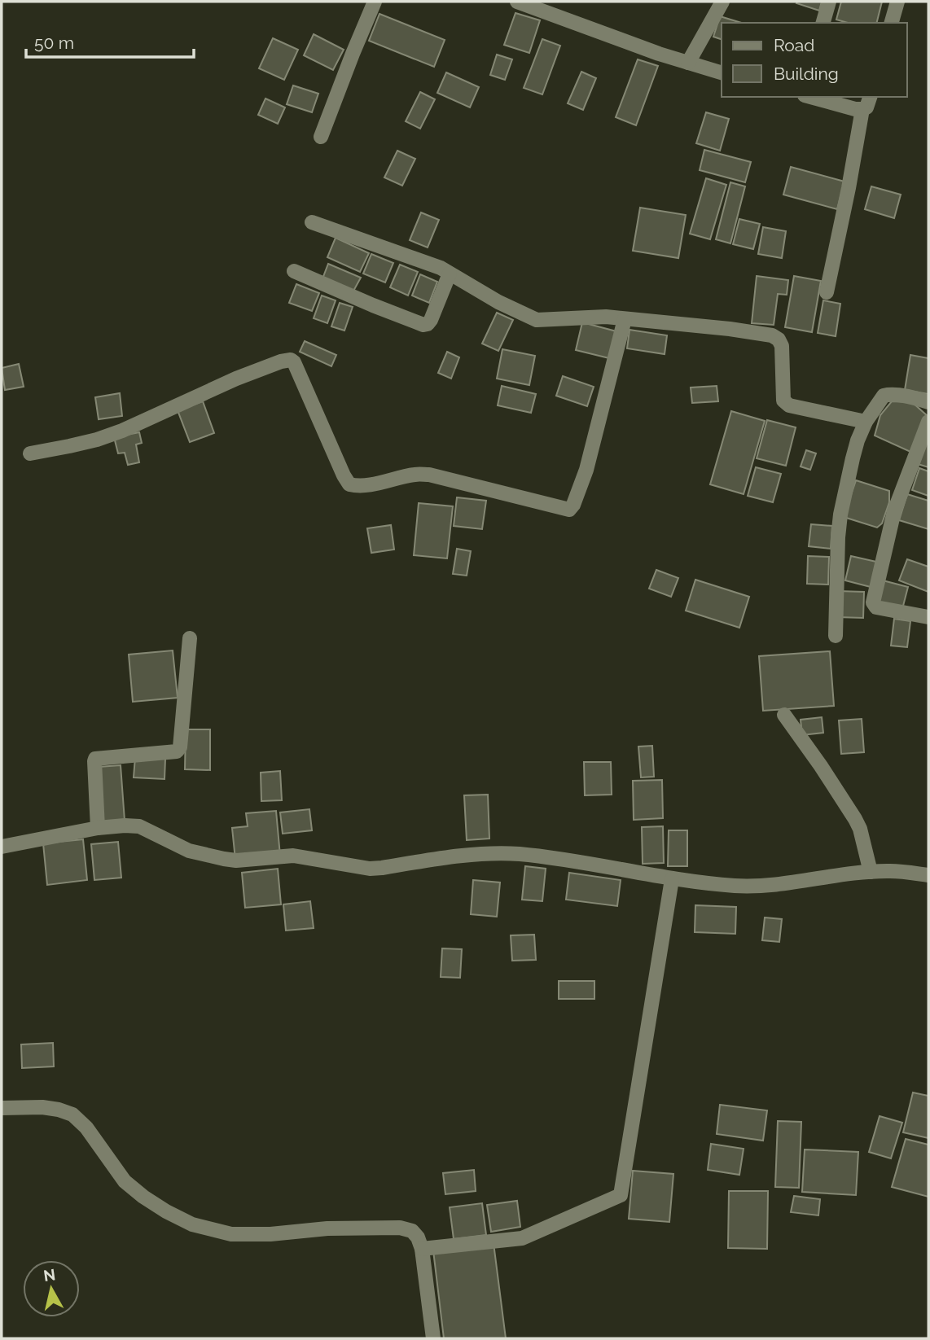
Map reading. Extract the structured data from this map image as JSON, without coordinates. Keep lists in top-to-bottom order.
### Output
{
  "legend": ["Road", "Building"],
  "scale_bar": "50 m",
  "north": "top"
}
